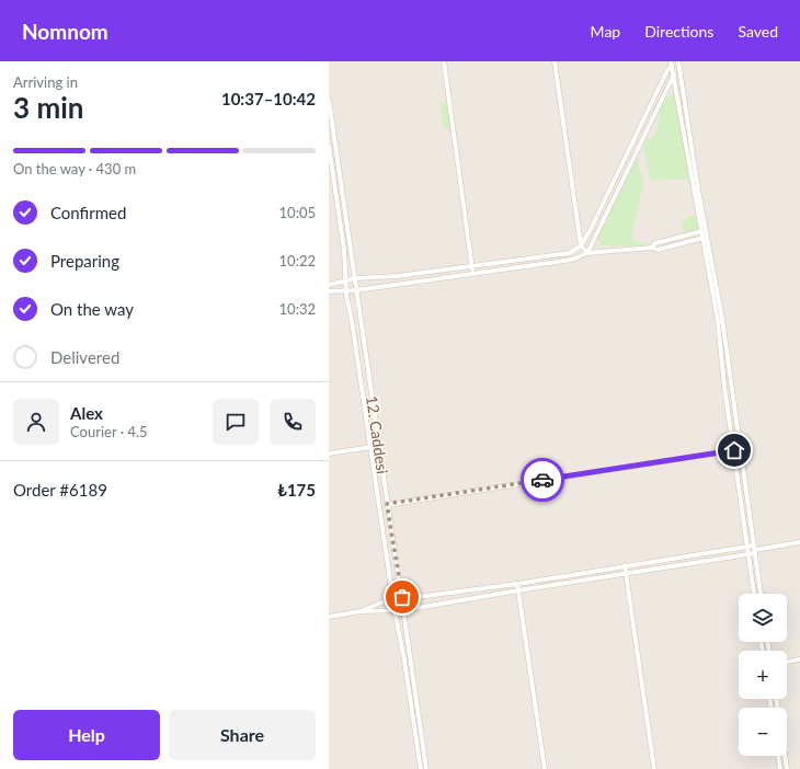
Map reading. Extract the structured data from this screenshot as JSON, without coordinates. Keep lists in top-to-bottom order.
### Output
{
  "streets": {
    "street": ["12. Caddesi"]
  },
  "page": {
    "header": "Nomnom",
    "nav": ["Map", "Directions", "Saved"],
    "heading": ["3 min", "Arriving in", "10:37–10:42"],
    "panel": [
      "Alex",
      "Courier · 4.5",
      "Order #6189",
      "₺175"
    ],
    "bar": "On the way · 430 m",
    "list": [
      ["Confirmed", "10:05"],
      ["Preparing", "10:22"],
      ["On the way", "10:32"],
      "Delivered"
    ],
    "map_buttons": ["+", "−"],
    "buttons": ["Help", "Share"]
  }
}
